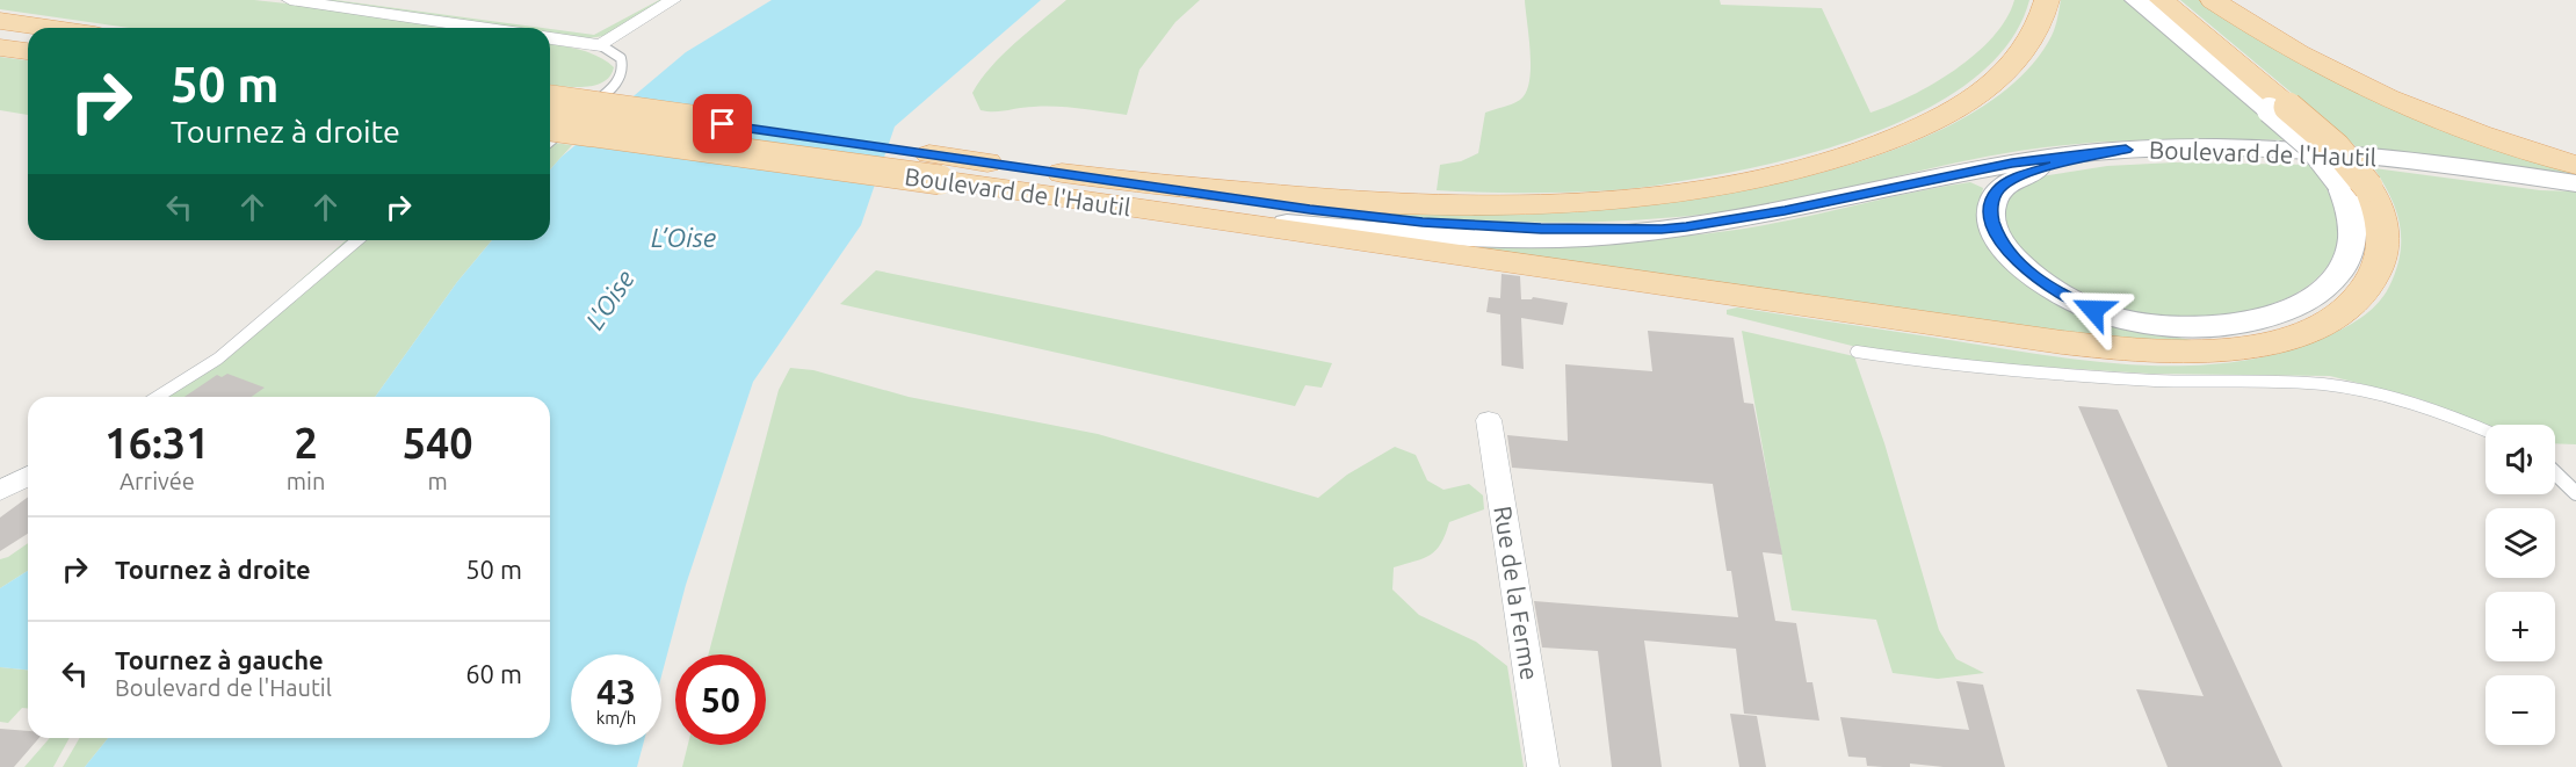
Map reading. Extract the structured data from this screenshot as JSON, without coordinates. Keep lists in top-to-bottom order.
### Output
{
  "streets": {
    "main road": ["Boulevard de l'Hautil"],
    "street": ["Rue de la Ferme"]
  },
  "water": ["L’Oise", "L'Oise"],
  "page": {
    "turn": ["50 m", "Tournez à droite"],
    "eta": [
      "16:31",
      "Arrivée",
      "2",
      "min",
      "540",
      "m"
    ],
    "map_buttons": ["+", "−"],
    "list": [
      {
        "name": "Tournez à droite",
        "value": "50 m"
      },
      {
        "name": "Tournez à gauche",
        "note": "Boulevard de l'Hautil",
        "value": "60 m"
      }
    ],
    "speed": "43 km/h",
    "limit": "50"
  }
}
